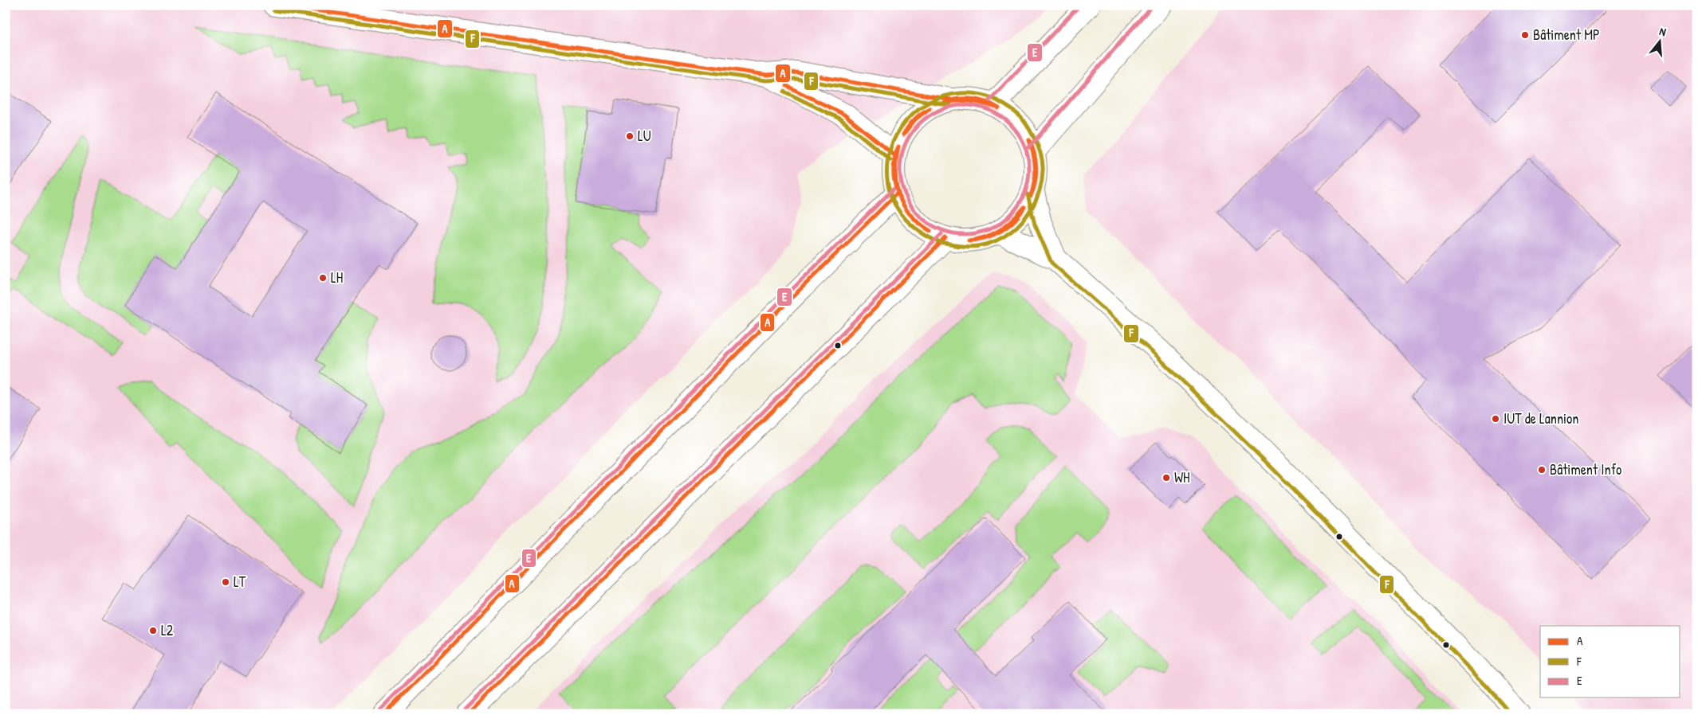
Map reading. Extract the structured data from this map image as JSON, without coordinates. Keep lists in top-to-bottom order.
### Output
{
  "places": [
    "Bâtiment MP",
    "LU",
    "LH",
    "IUT de Lannion",
    "Bâtiment Info",
    "WH",
    "LT",
    "L2"
  ],
  "lines": ["transit line A", "transit line E", "transit line F"],
  "legend": ["A", "F", "E"],
  "north": "top"
}
